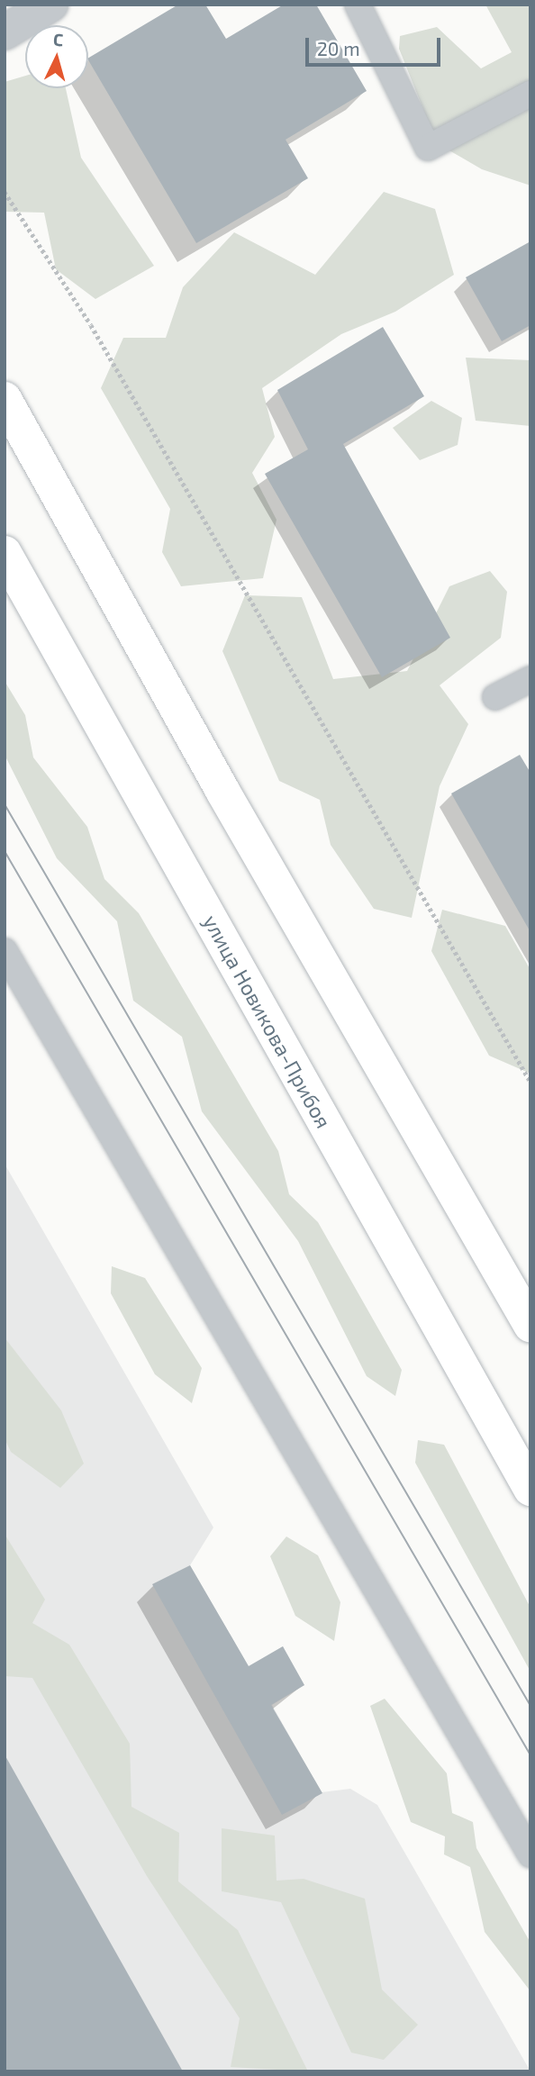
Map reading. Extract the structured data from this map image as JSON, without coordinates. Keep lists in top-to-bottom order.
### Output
{
  "streets": {
    "main road": ["улица Новикова-Прибоя"]
  },
  "scale_bar": "20 m",
  "north": "top"
}
